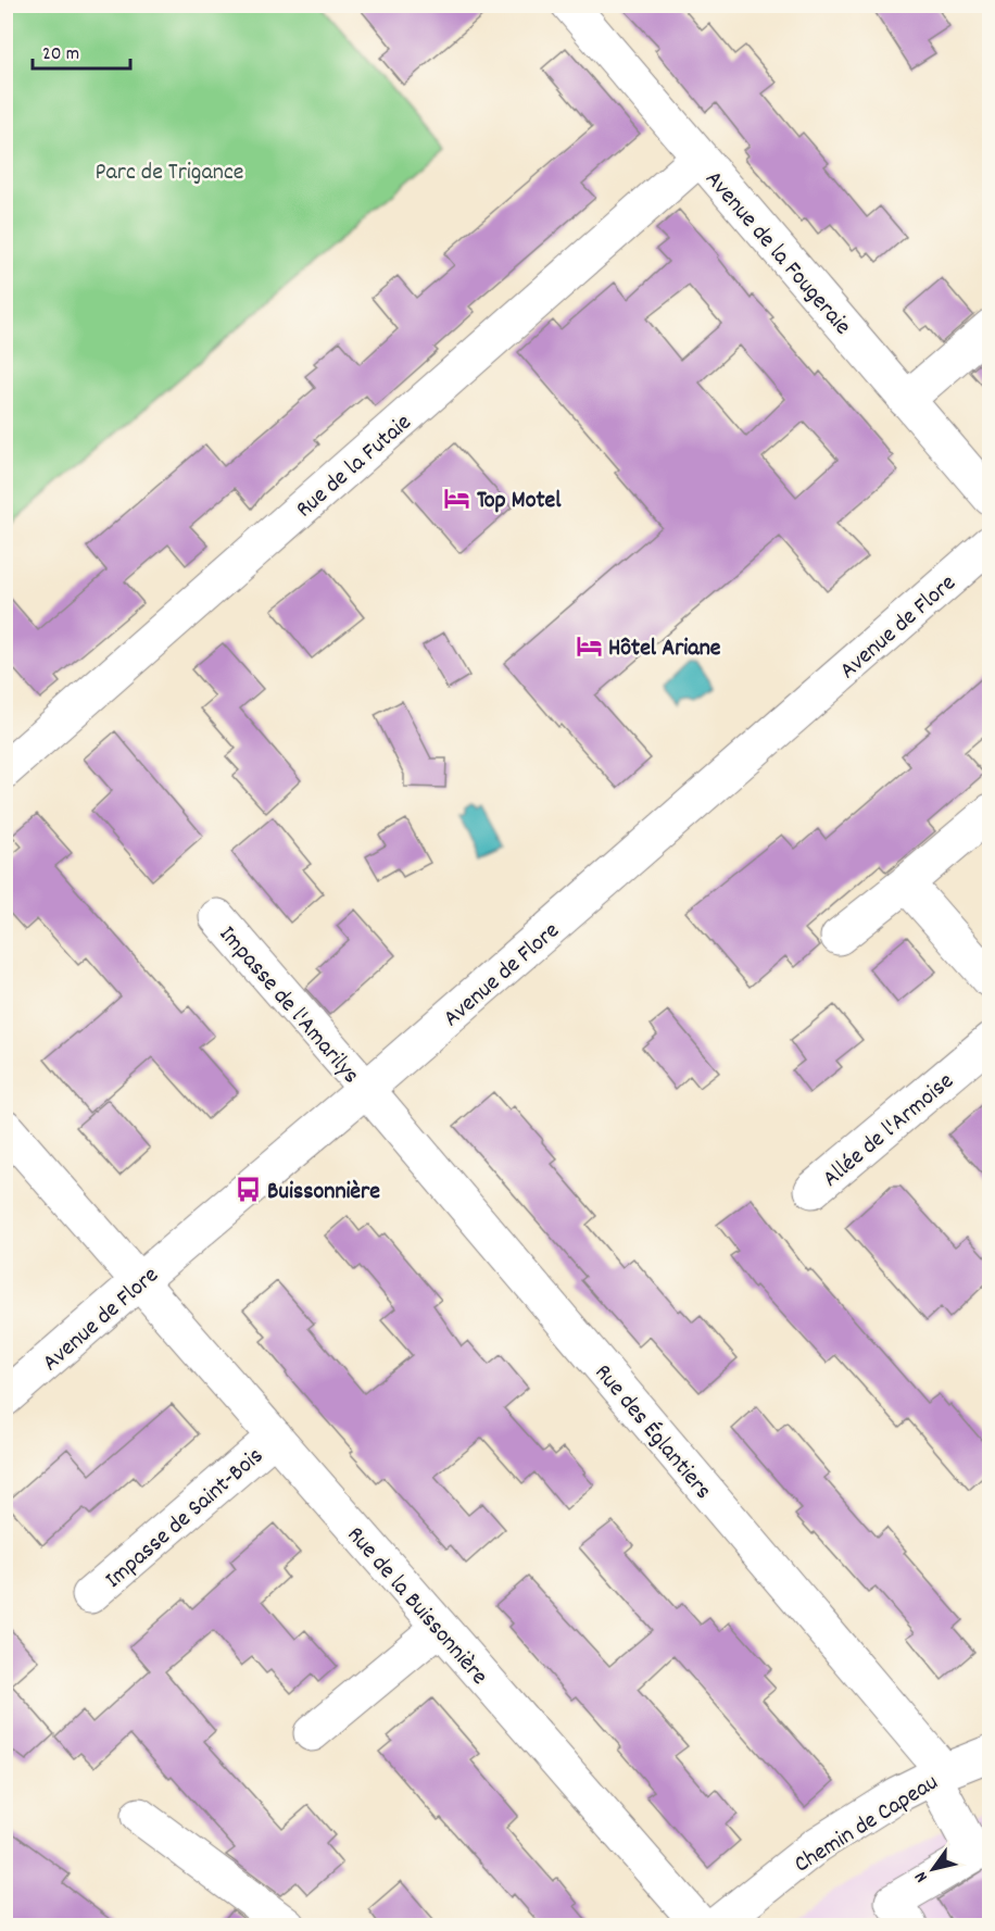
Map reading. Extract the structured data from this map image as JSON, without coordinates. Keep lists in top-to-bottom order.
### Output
{
  "streets": {
    "street": [
      "Avenue de la Fougeraie",
      "Rue de la Futaie",
      "Avenue de Flore",
      "Impasse de l'Amarilys",
      "Allée de l'Armoise",
      "Rue des Églantiers",
      "Impasse de Saint-Bois",
      "Rue de la Buissonnière",
      "Chemin de Capeau"
    ]
  },
  "crossings": [
    ["Avenue de la Fougeraie", "Rue de la Futaie"],
    ["Avenue de Flore", "Impasse de l'Amarilys"],
    ["Avenue de Flore", "Rue des Églantiers"],
    ["Avenue de Flore", "Rue de la Buissonnière"],
    ["Impasse de l'Amarilys", "Rue des Églantiers"],
    ["Rue des Églantiers", "Chemin de Capeau"],
    ["Impasse de Saint-Bois", "Rue de la Buissonnière"]
  ],
  "parks": ["Parc de Trigance"],
  "places": {
    "hotel": ["Top Motel", "Hôtel Ariane"],
    "bus stop": ["Buissonnière"]
  },
  "scale_bar": "20 m",
  "north": "bottom left"
}
